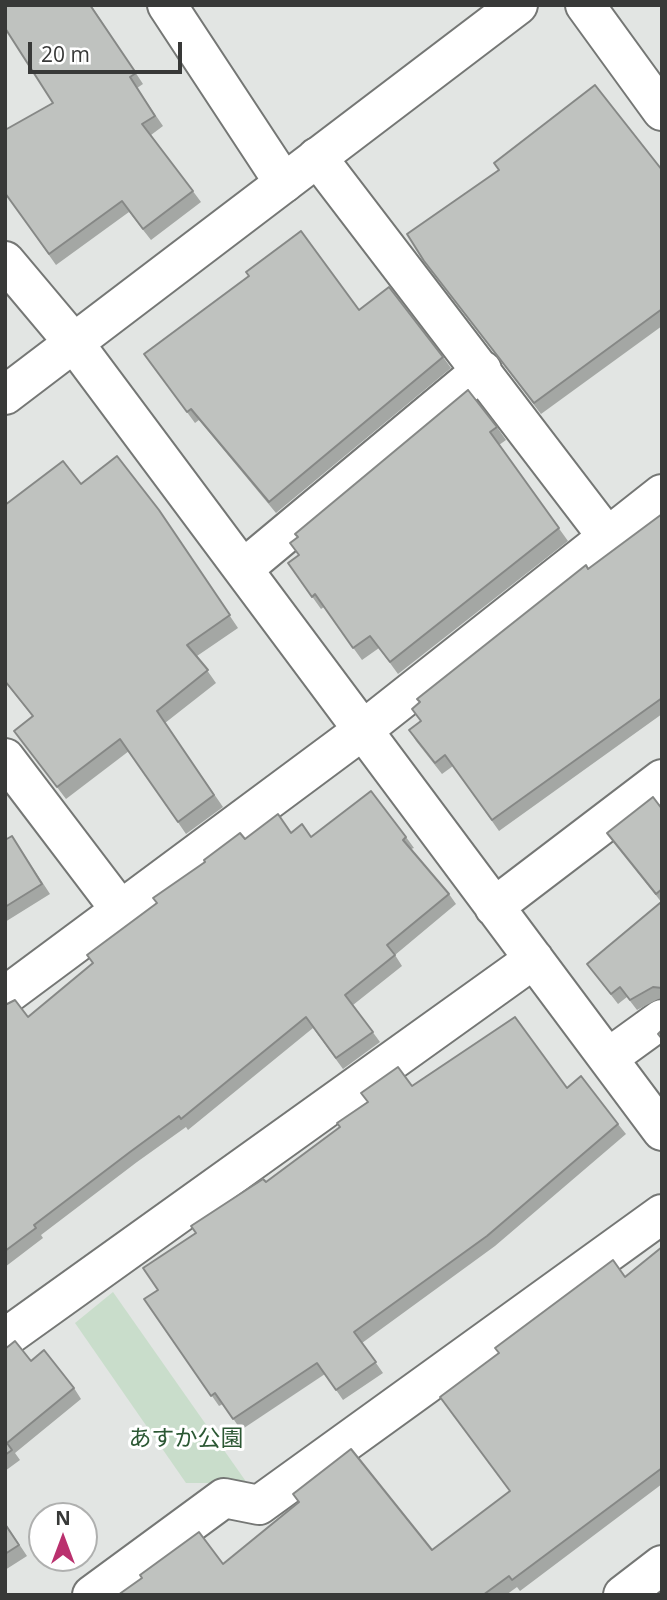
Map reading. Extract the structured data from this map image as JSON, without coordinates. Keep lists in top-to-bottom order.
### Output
{
  "parks": ["あすか公園"],
  "scale_bar": "20 m",
  "north": "top"
}
